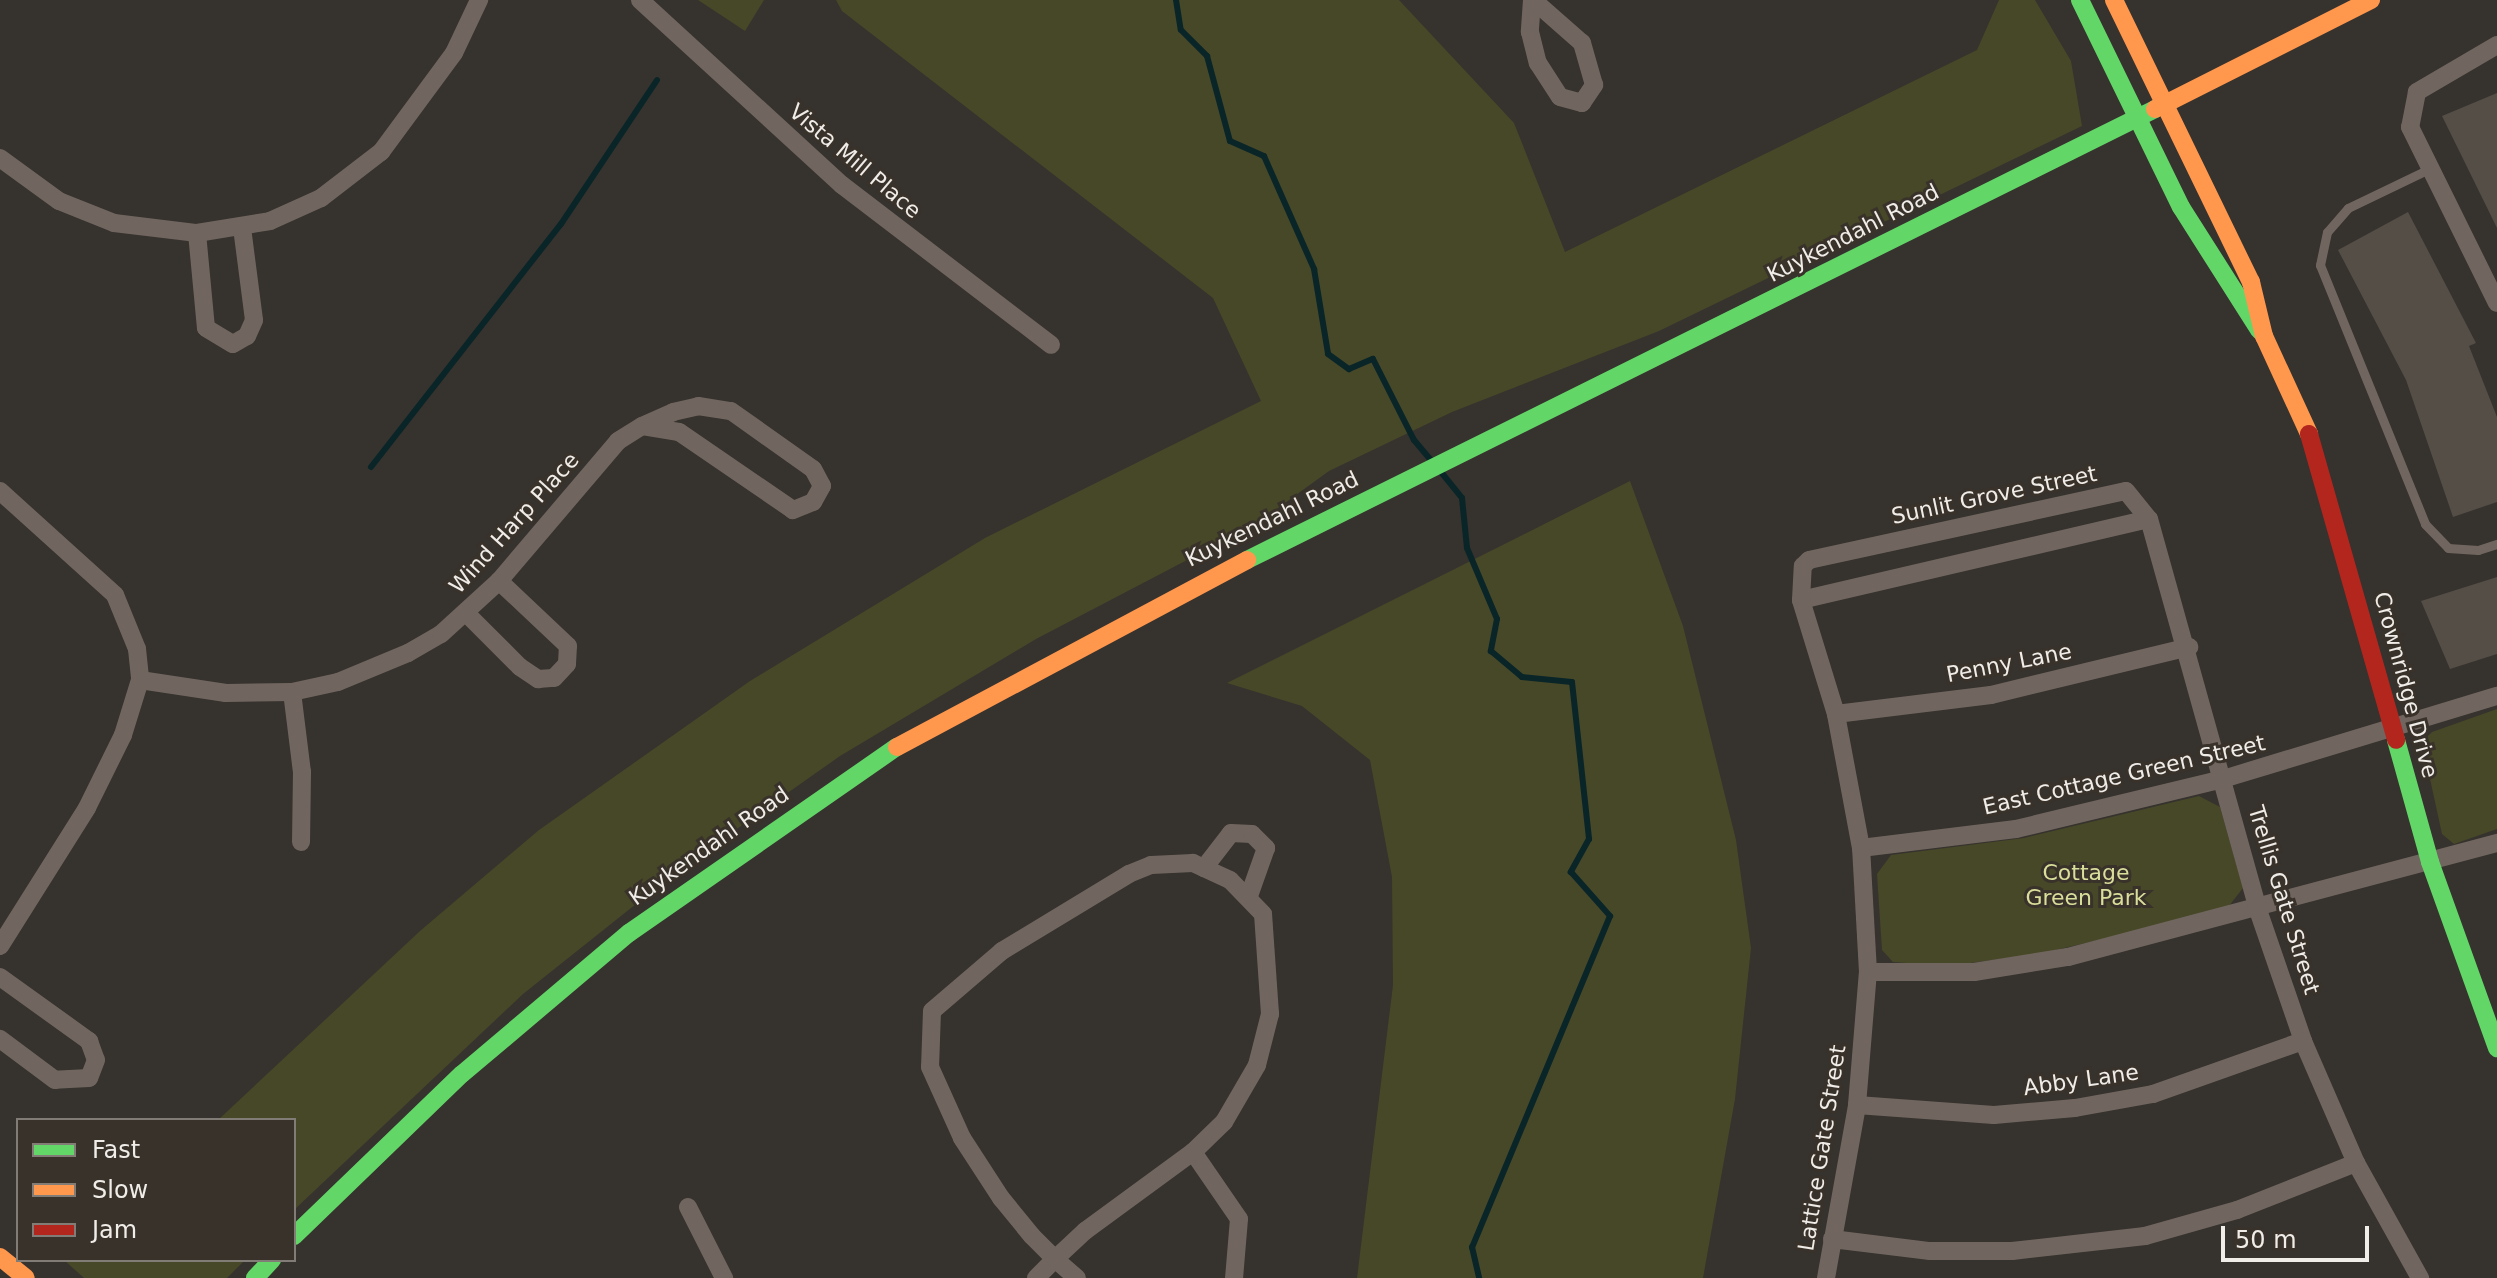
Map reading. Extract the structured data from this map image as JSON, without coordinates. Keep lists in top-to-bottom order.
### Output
{
  "streets": {
    "main road": ["Kuykendahl Road", "Crownridge Drive"],
    "street": [
      "Vista Mill Place",
      "Sunlit Grove Street",
      "Wind Harp Place",
      "Penny Lane",
      "East Cottage Green Street",
      "Trellis Gate Street",
      "Abby Lane",
      "Lattice Gate Street"
    ]
  },
  "crossings": [
    ["Kuykendahl Road", "Crownridge Drive"],
    ["Sunlit Grove Street", "Trellis Gate Street"],
    ["Sunlit Grove Street", "Lattice Gate Street"],
    ["Penny Lane", "Trellis Gate Street"],
    ["Penny Lane", "Lattice Gate Street"],
    ["Crownridge Drive", "East Cottage Green Street"],
    ["East Cottage Green Street", "Trellis Gate Street"],
    ["East Cottage Green Street", "Lattice Gate Street"],
    ["Trellis Gate Street", "Abby Lane"],
    ["Abby Lane", "Lattice Gate Street"]
  ],
  "parks": ["Cottage Green Park"],
  "legend": ["Fast", "Slow", "Jam"],
  "scale_bar": "50 m"
}
